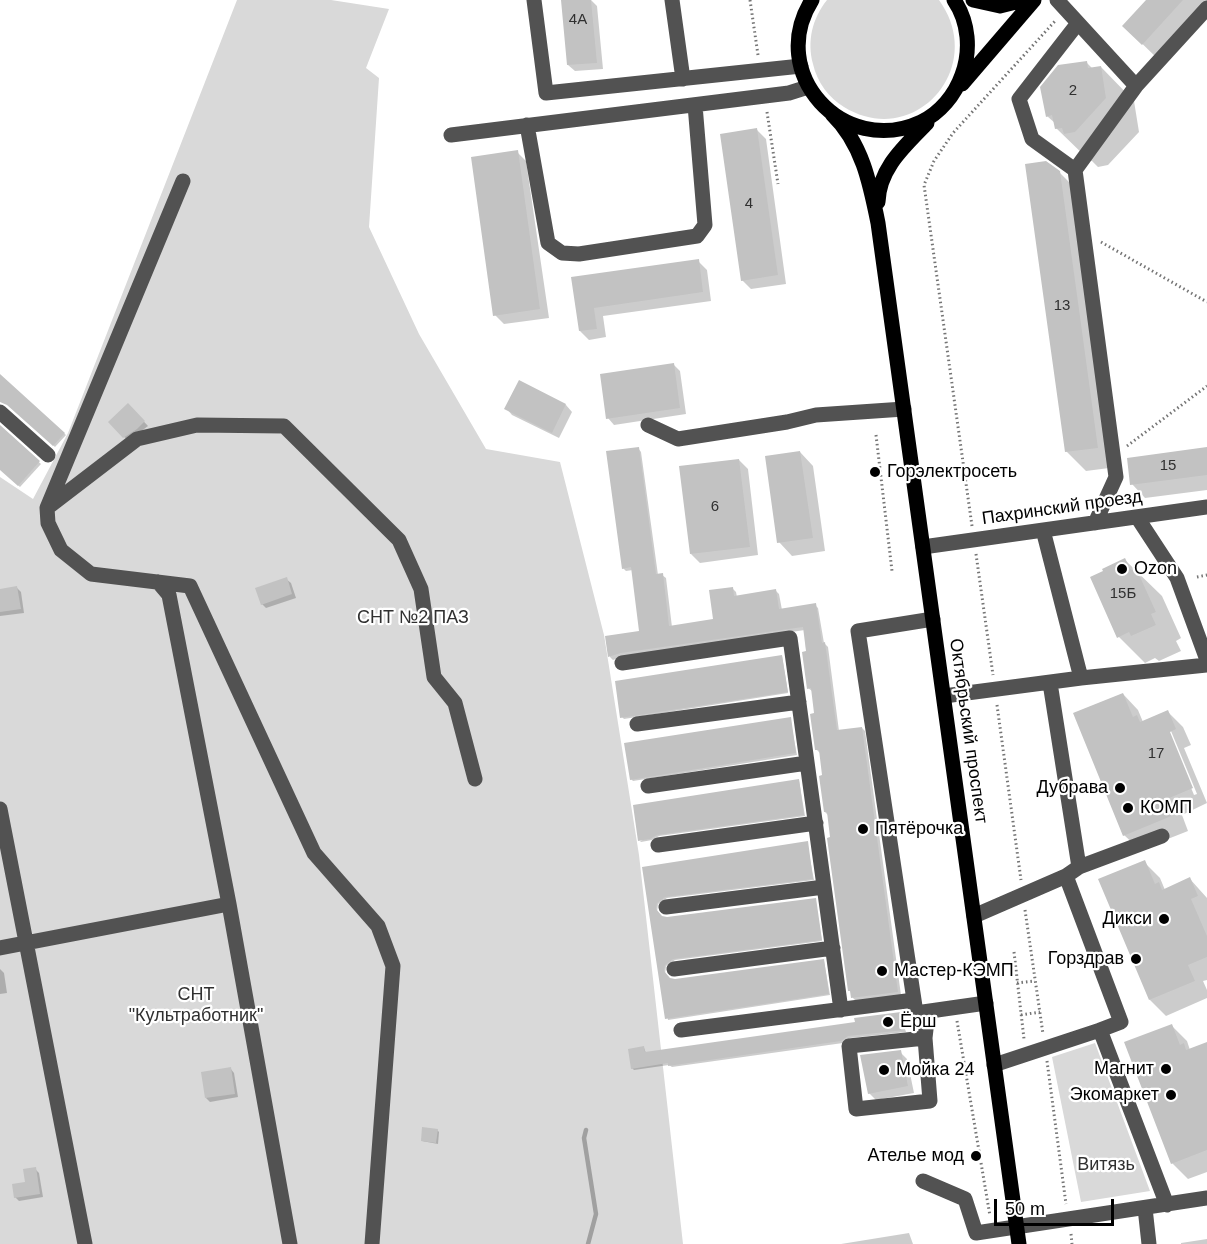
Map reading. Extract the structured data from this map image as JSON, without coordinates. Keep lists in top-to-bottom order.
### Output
{
  "streets": {
    "main road": ["Октябрьский проспект"],
    "street": ["Пахринский проезд"]
  },
  "crossings": [
    ["Пахринский проезд", "Октябрьский проспект"]
  ],
  "parks": ["СНТ №2 ПАЗ", "СНТ \"Культработник\"", "Витязь"],
  "places": [
    "Горэлектросеть",
    "Ozon",
    "Дубрава",
    "КОМП",
    "Пятёрочка",
    "Дикси",
    "Горздрав",
    "Мастер-КЭМП",
    "Ёрш",
    "Магнит",
    "Мойка 24",
    "Экомаркет",
    "Ателье мод"
  ],
  "house_numbers": [
    "4А",
    "2",
    "4",
    "13",
    "15",
    "6",
    "15Б",
    "17"
  ],
  "scale_bar": "50 m"
}
